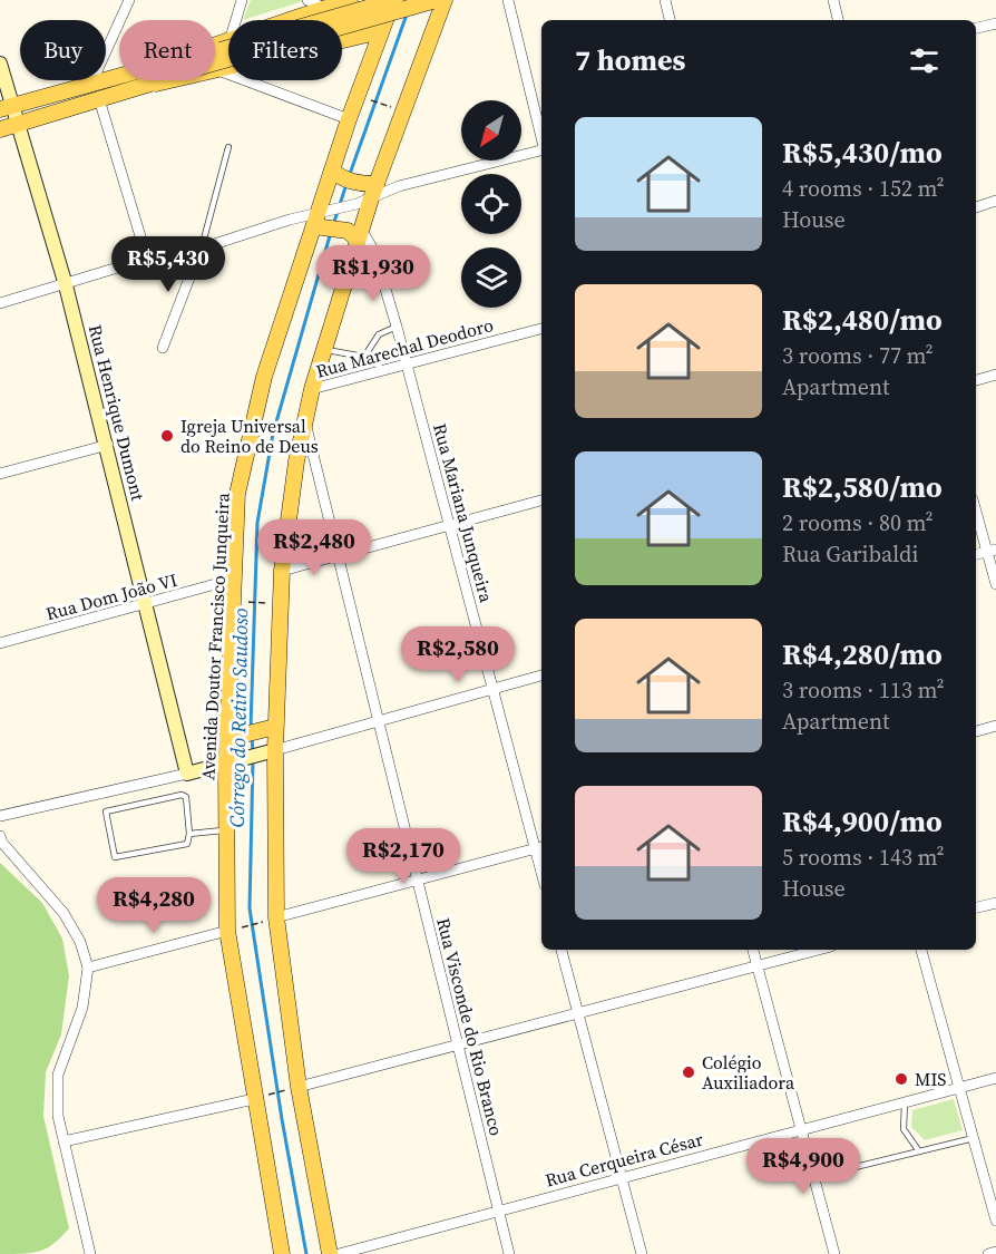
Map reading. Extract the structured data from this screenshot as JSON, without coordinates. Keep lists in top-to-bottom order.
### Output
{
  "streets": {
    "main road": ["Avenida Doutor Francisco Junqueira"],
    "street": [
      "Rua Marechal Deodoro",
      "Rua Henrique Dumont",
      "Rua Mariana Junqueira",
      "Rua Dom João VI",
      "Rua Visconde do Rio Branco",
      "Rua Cerqueira César"
    ]
  },
  "crossings": [
    ["Rua Marechal Deodoro", "Rua Mariana Junqueira"],
    ["Rua Henrique Dumont", "Rua Dom João VI"],
    ["Rua Dom João VI", "Avenida Doutor Francisco Junqueira"],
    ["Rua Visconde do Rio Branco", "Rua Cerqueira César"]
  ],
  "water": ["Córrego do Retiro Saudoso"],
  "places": ["Igreja Universal do Reino de Deus", "Colégio Auxiliadora", "MIS"],
  "north": "bottom left",
  "page": {
    "chip": ["Buy", "Rent", "Filters"],
    "heading": "7 homes",
    "list": [
      {
        "name": "R$5,430/mo",
        "note": "4 rooms · 152 m² · House"
      },
      {
        "name": "R$2,480/mo",
        "note": "3 rooms · 77 m² · Apartment"
      },
      {
        "name": "R$2,580/mo",
        "note": "2 rooms · 80 m² · Rua Garibaldi"
      },
      {
        "name": "R$4,280/mo",
        "note": "3 rooms · 113 m² · Apartment"
      },
      {
        "name": "R$4,900/mo",
        "note": "5 rooms · 143 m² · House"
      }
    ],
    "price": [
      "R$5,430",
      "R$1,930",
      "R$2,480",
      "R$2,580",
      "R$2,170",
      "R$4,280",
      "R$4,900"
    ]
  }
}
